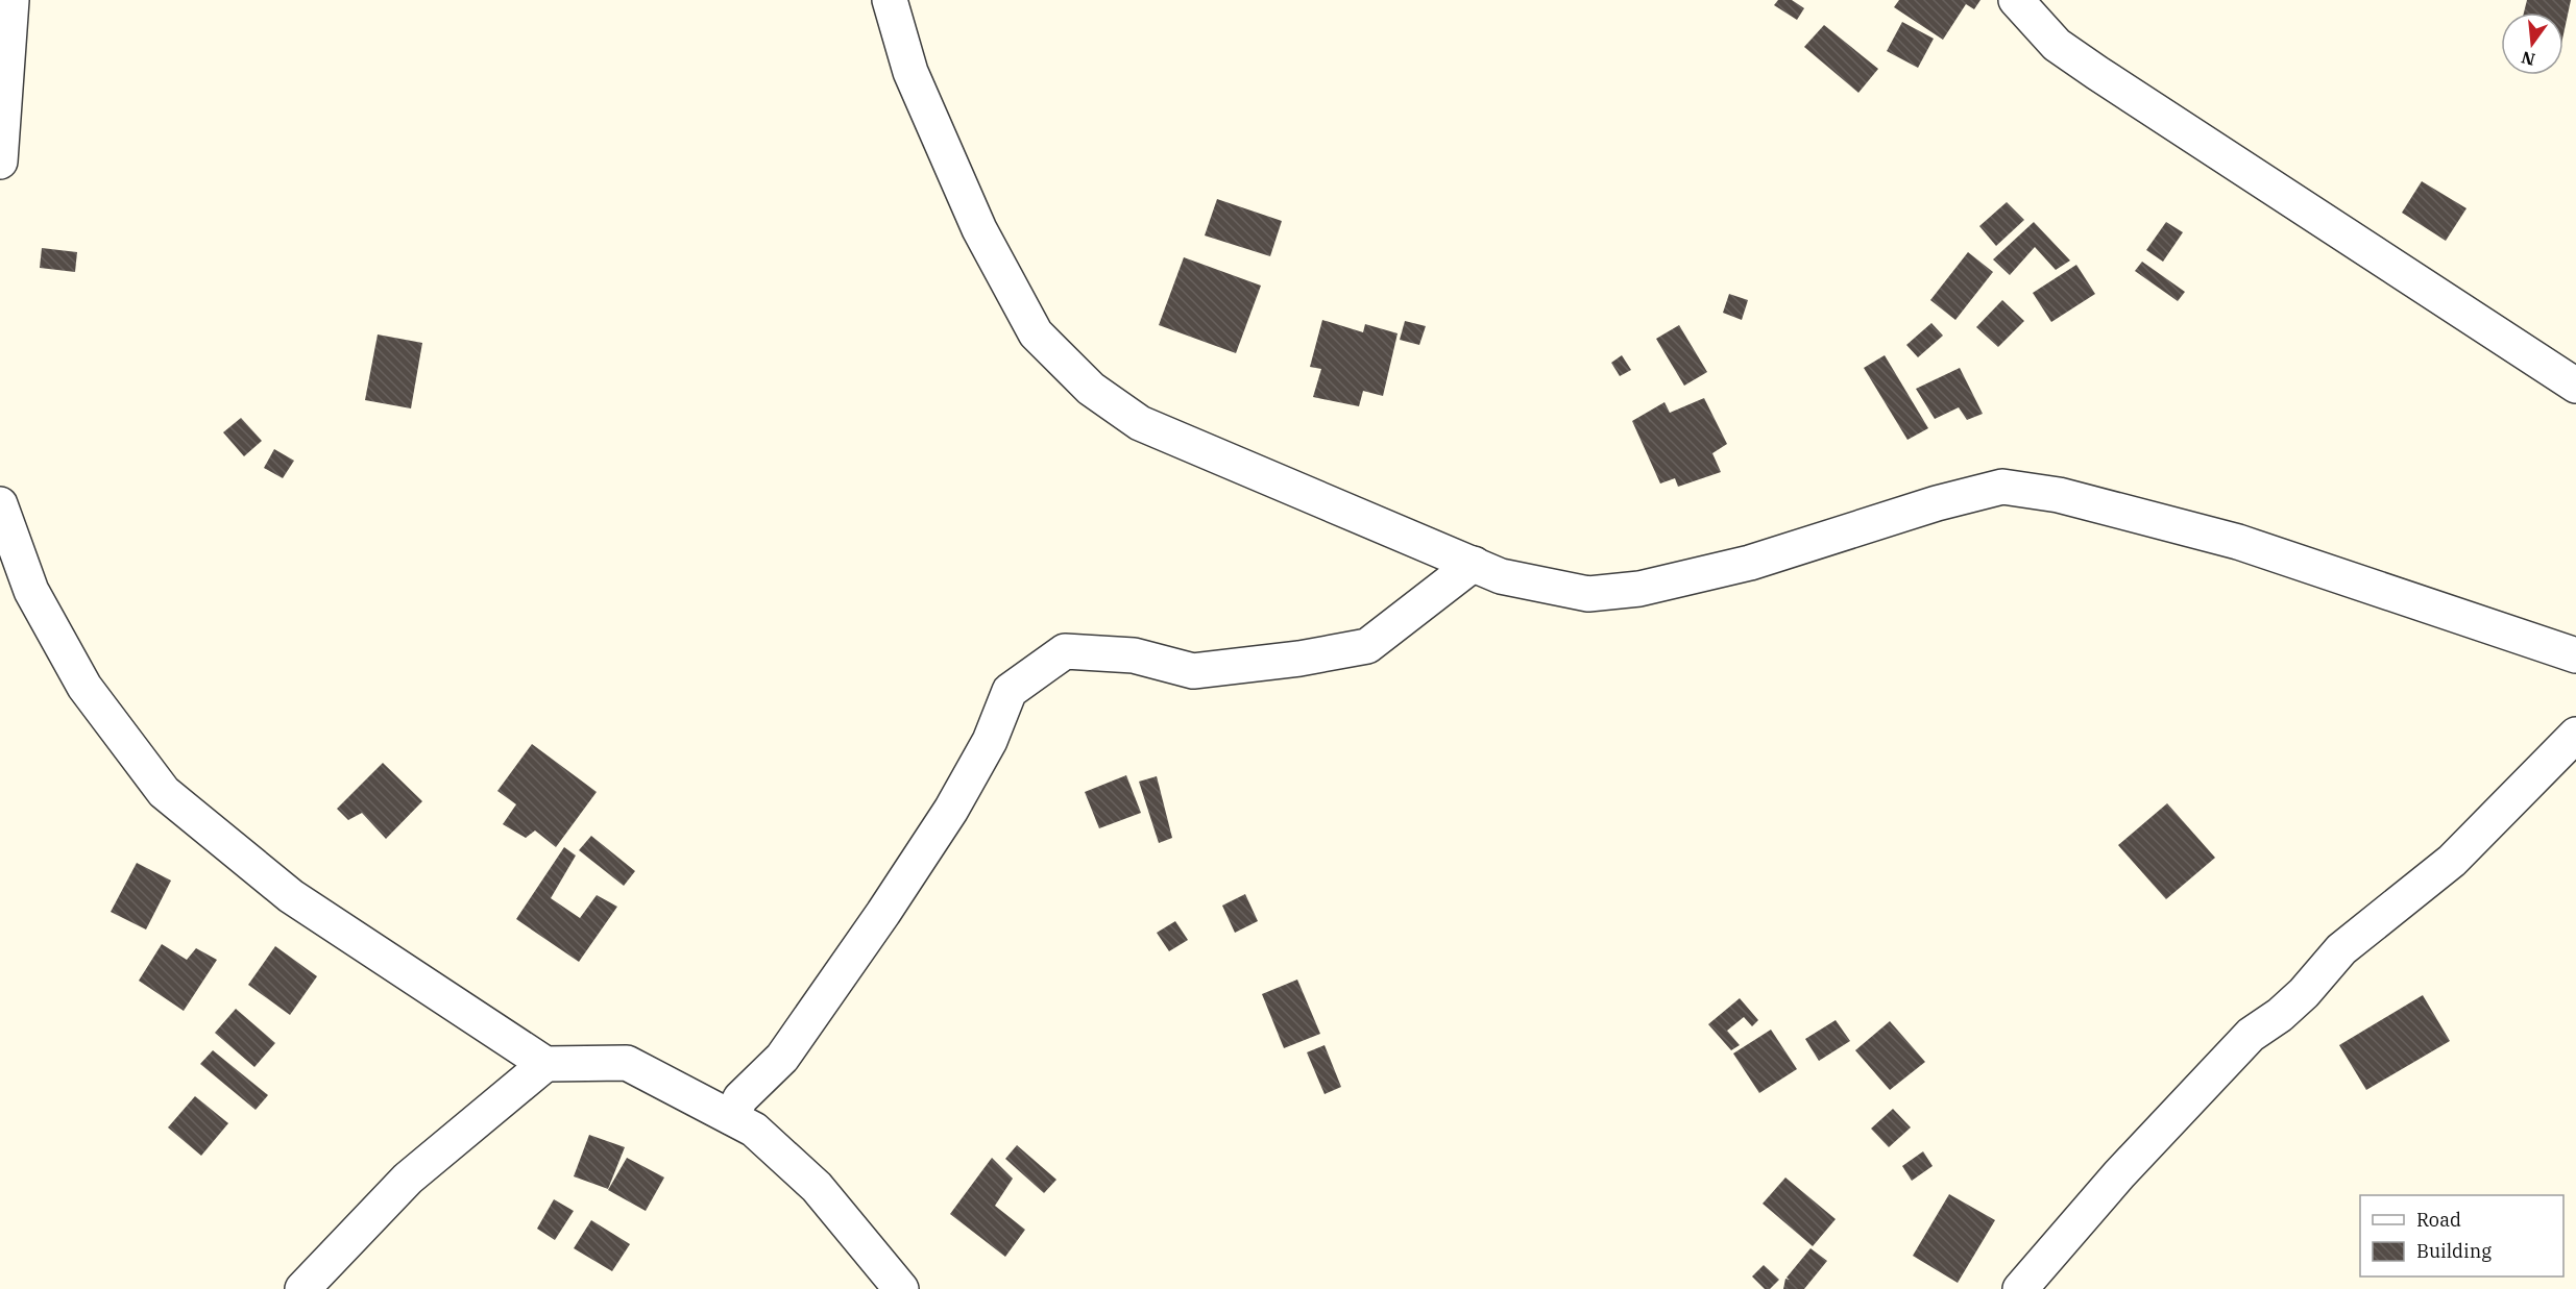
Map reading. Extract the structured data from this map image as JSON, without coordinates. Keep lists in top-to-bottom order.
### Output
{
  "legend": ["Road", "Building"],
  "north": "bottom"
}
